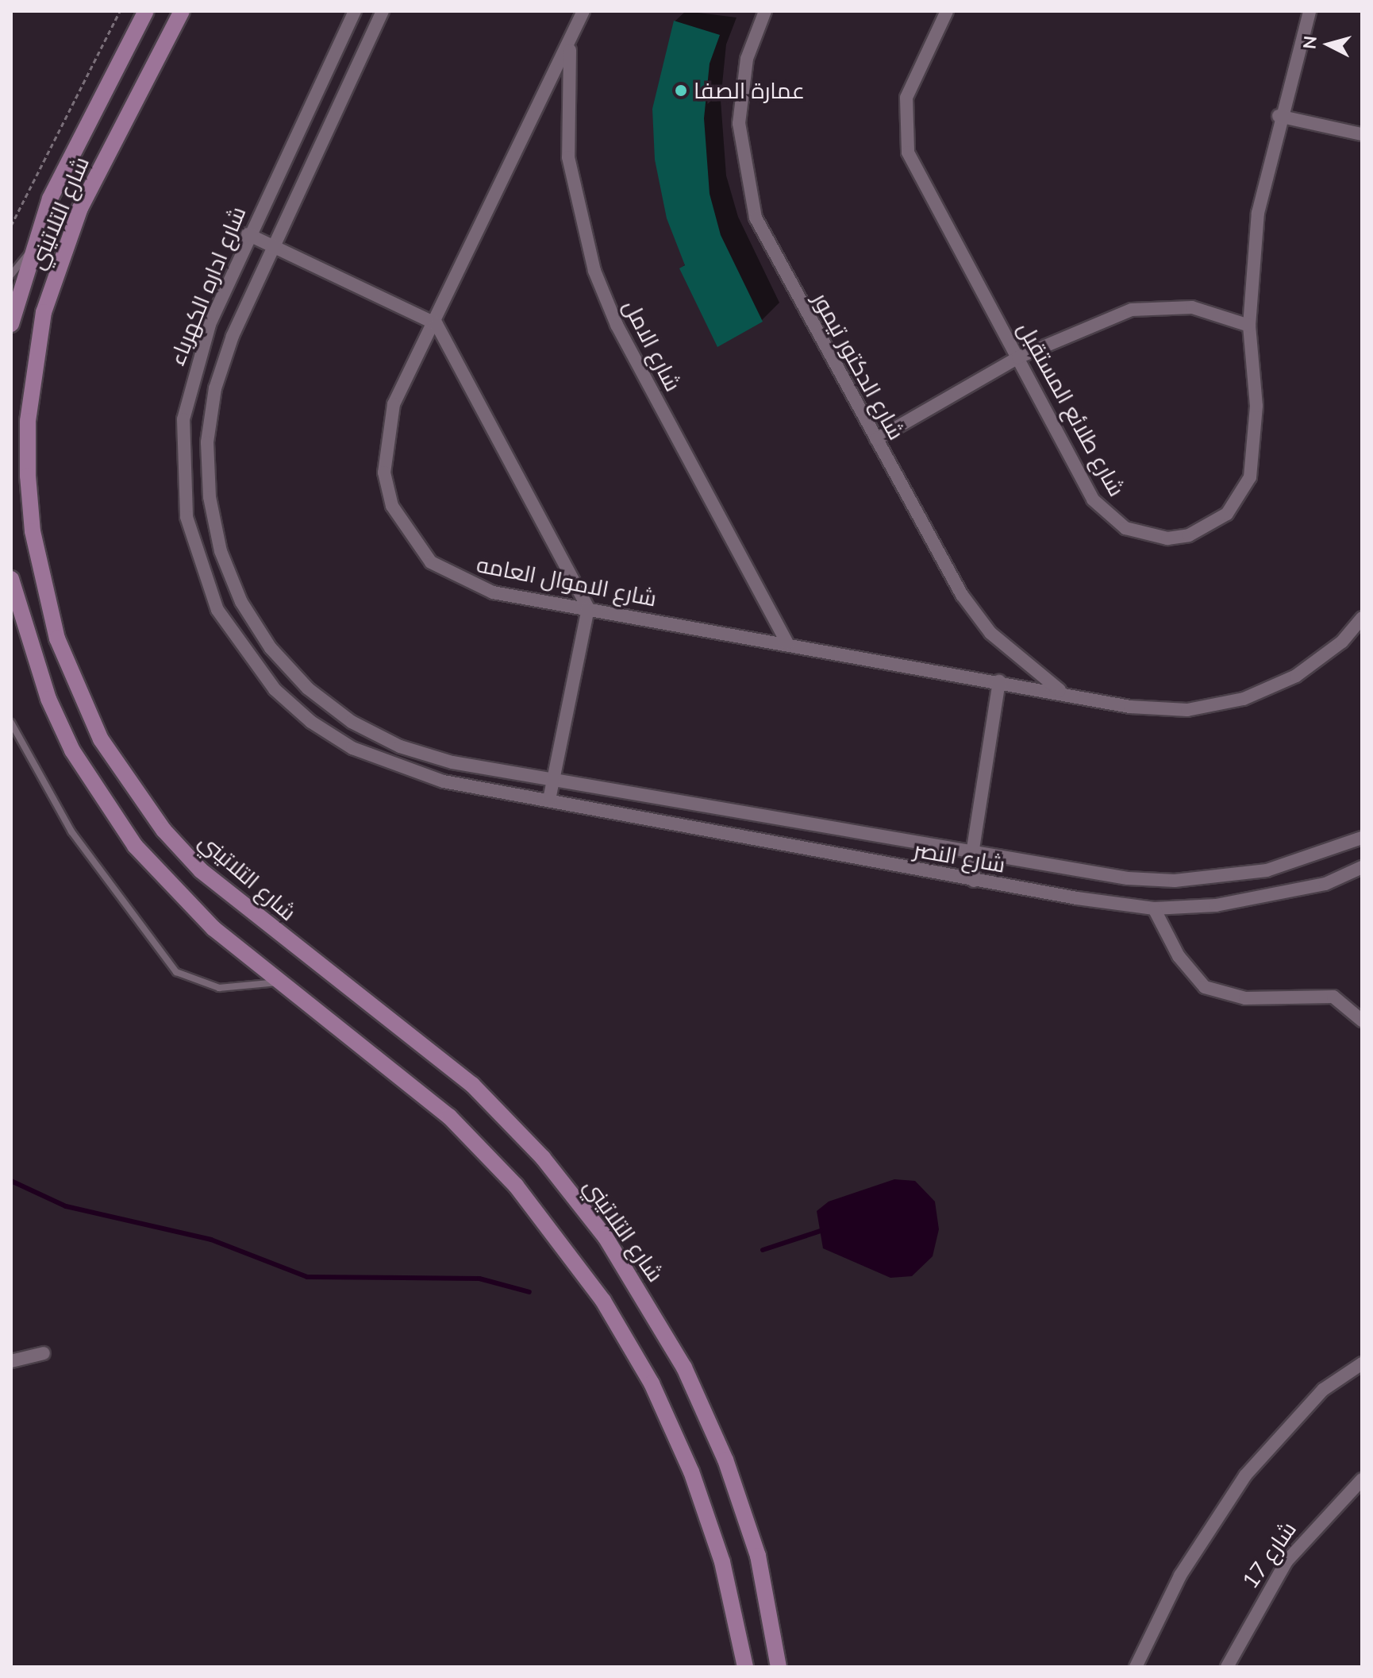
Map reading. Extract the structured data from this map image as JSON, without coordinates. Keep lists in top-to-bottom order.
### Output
{
  "streets": {
    "main road": ["شارع التلاتيني"],
    "street": [
      "شارع اداره الكهرباء",
      "شارع الامل",
      "شارع الدكتور تيمور",
      "شارع طلائع المستقبل",
      "شارع الاموال العامه",
      "شارع النصر",
      "شارع 17"
    ]
  },
  "crossings": [
    ["شارع اداره الكهرباء", "شارع النصر"],
    ["شارع الامل", "شارع الاموال العامه"],
    ["شارع الدكتور تيمور", "شارع الاموال العامه"]
  ],
  "places": ["عمارة الصفا"],
  "north": "left"
}
